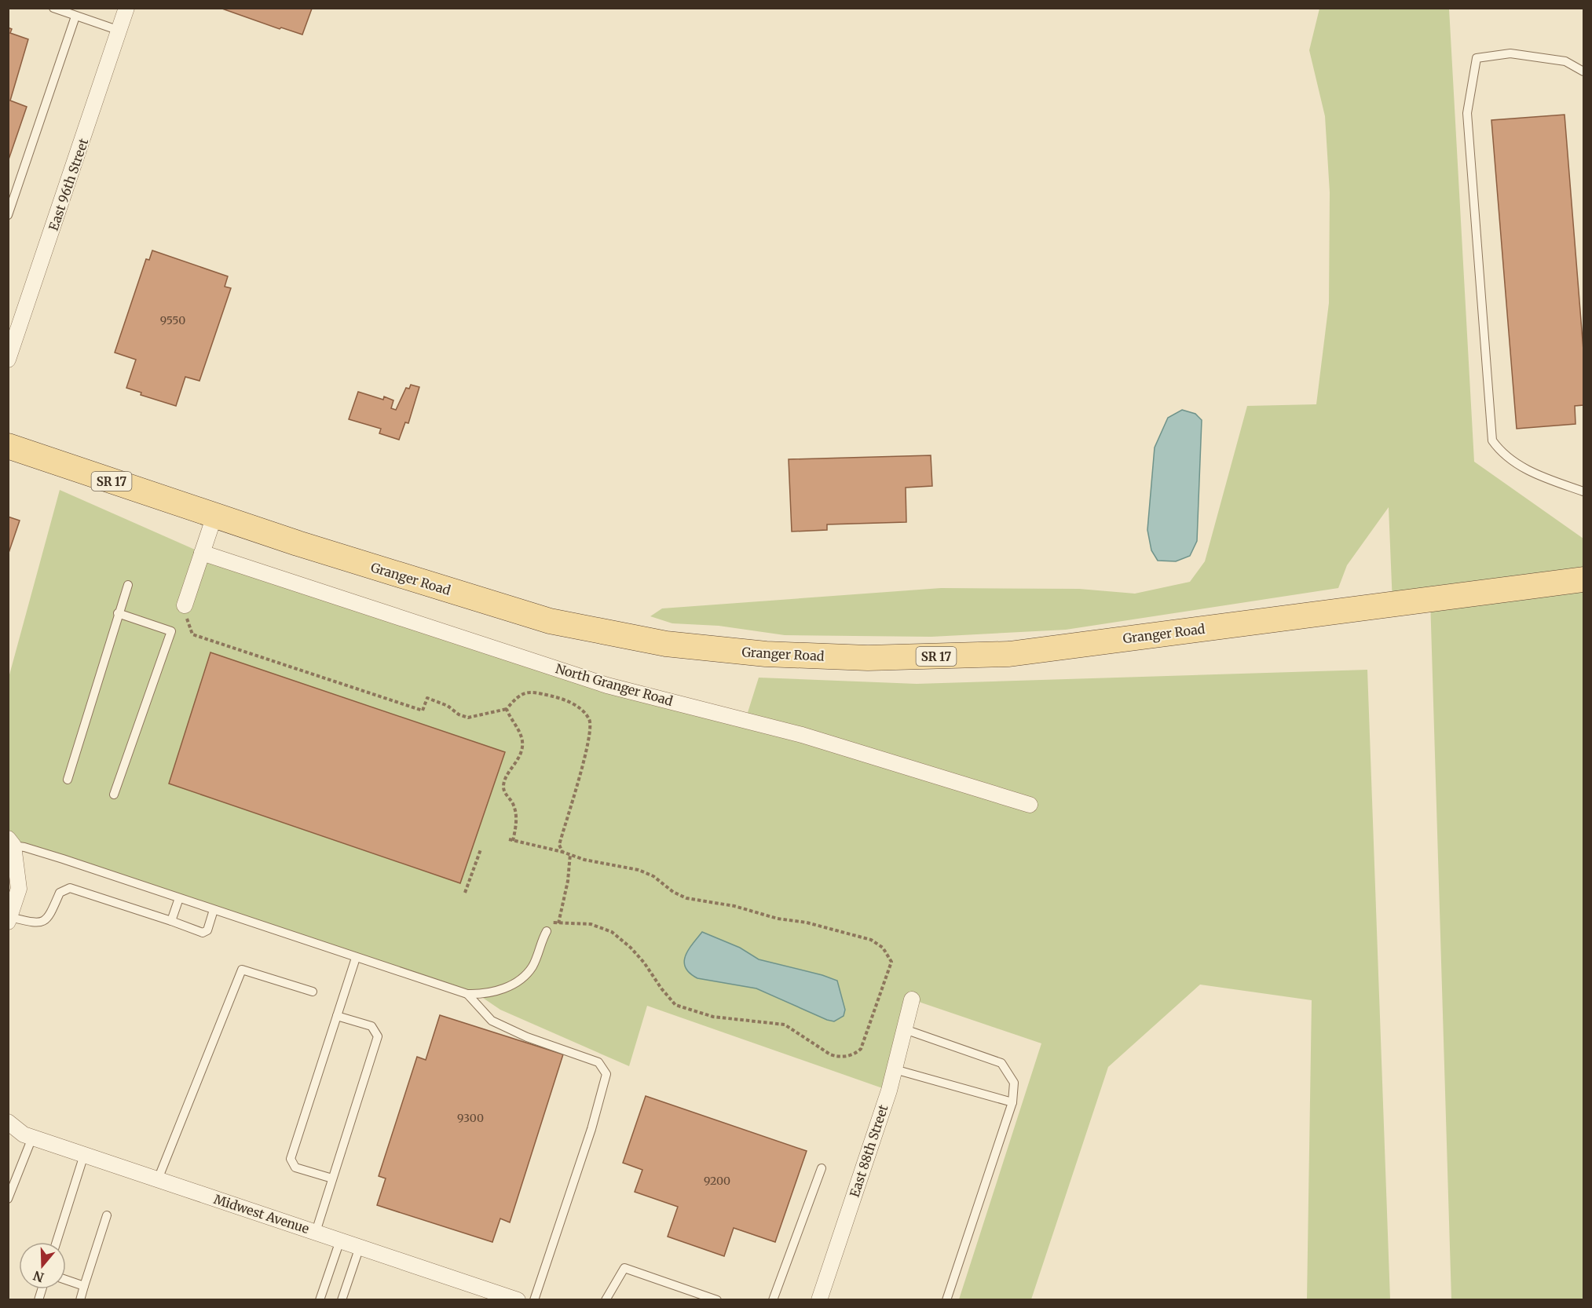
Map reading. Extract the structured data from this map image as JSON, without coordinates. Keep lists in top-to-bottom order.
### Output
{
  "streets": {
    "main road": ["SR 17", "Granger Road"],
    "street": [
      "East 96th Street",
      "North Granger Road",
      "East 88th Street",
      "Midwest Avenue"
    ]
  },
  "house_numbers": ["9550", "9300", "9200"],
  "north": "bottom"
}
